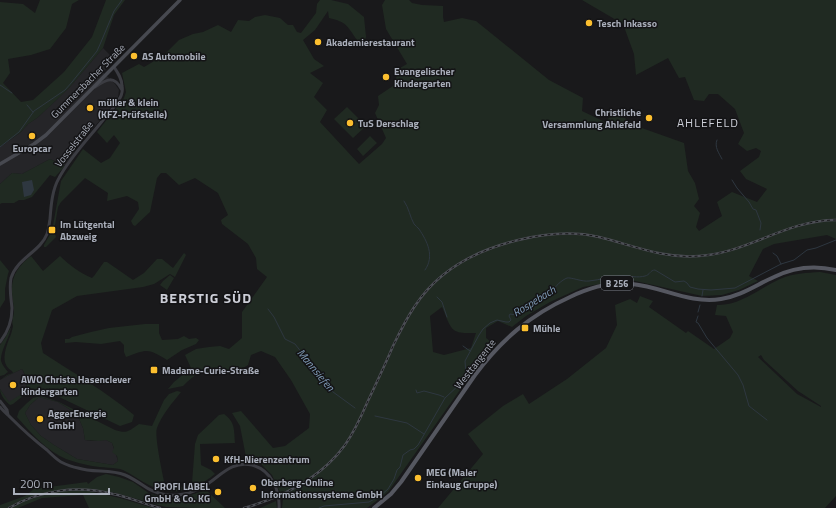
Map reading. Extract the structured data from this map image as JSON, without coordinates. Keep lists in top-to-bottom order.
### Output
{
  "streets": {
    "main road": ["Gummersbacher Straße", "B 256", "Westtangente"],
    "street": ["Vosselstraße"]
  },
  "districts": ["AHLEFELD", "BERSTIG SÜD"],
  "water": ["Rospebach", "Mannsiefen"],
  "places": {
    "other": [
      "Tesch Inkasso",
      "Akademierestaurant",
      "AS Automobile",
      "Evangelischer Kindergarten",
      "müller & klein (KFZ-Prüfstelle)",
      "Christliche Versammlung Ahlefeld",
      "TuS Derschlag",
      "Europcar",
      "AWO Christa Hasenclever Kindergarten",
      "AggerEnergie GmbH",
      "KfH-Nierenzentrum",
      "MEG (Maler Einkaug Gruppe)",
      "Oberberg-Online Informationssysteme GmbH",
      "PROFI LABEL GmbH & Co. KG"
    ],
    "transit": ["Im Lütgental Abzweig", "Mühle", "Madame-Curie-Straße"]
  },
  "scale_bar": "200 m"
}
